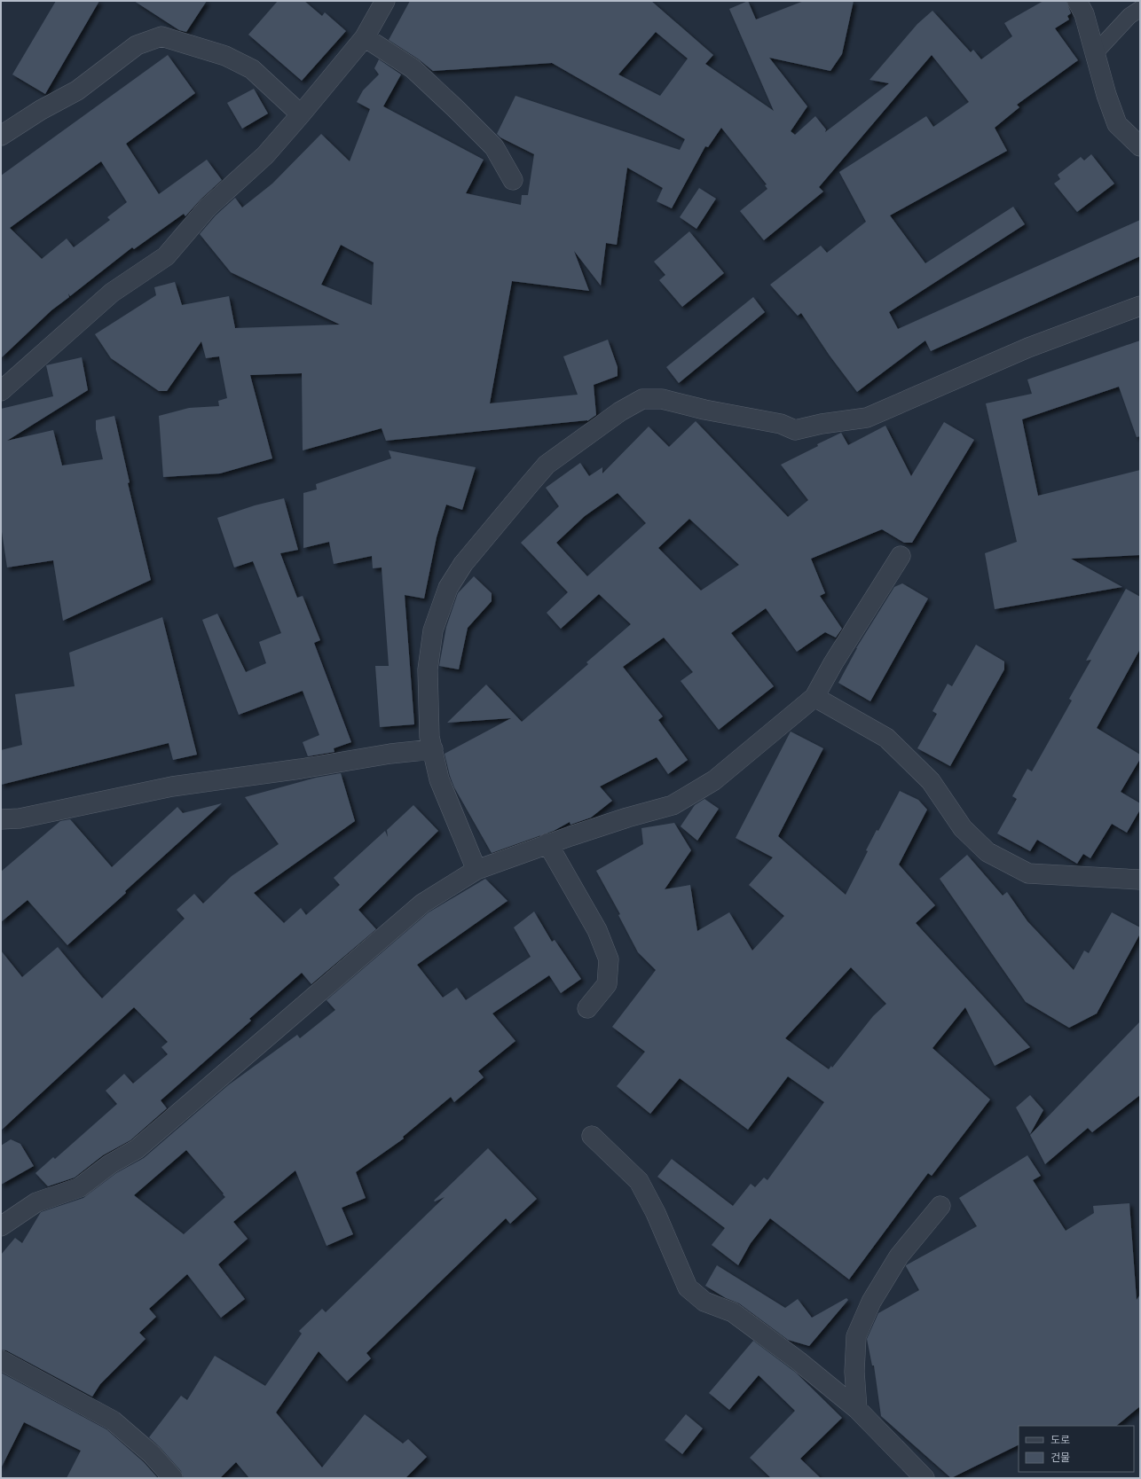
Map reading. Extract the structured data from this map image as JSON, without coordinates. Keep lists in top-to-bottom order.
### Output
{
  "legend": ["도로", "건물"]
}
